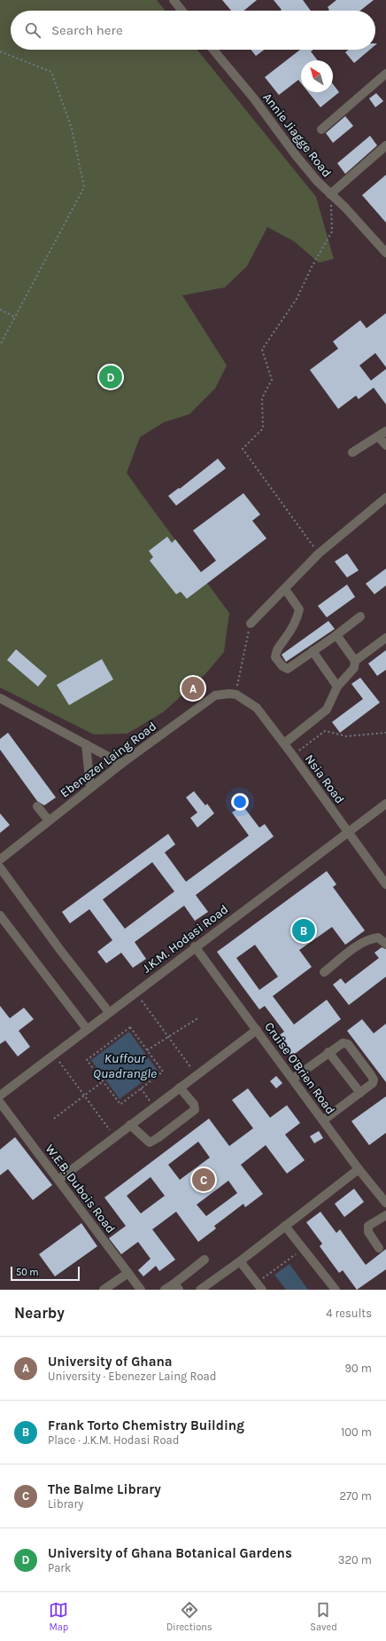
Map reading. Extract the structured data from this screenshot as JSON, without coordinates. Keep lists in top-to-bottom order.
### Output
{
  "streets": {
    "street": [
      "Annie Jiagge Road",
      "Ebenezer Laing Road",
      "Nsia Road",
      "J.K.M. Hodasi Road",
      "Cruise O'Brien Road",
      "W.E.B. Dubois Road"
    ]
  },
  "crossings": [
    ["Ebenezer Laing Road", "Nsia Road"],
    ["Nsia Road", "J.K.M. Hodasi Road"],
    ["J.K.M. Hodasi Road", "Cruise O'Brien Road"]
  ],
  "water": ["Kuffour Quadrangle"],
  "scale_bar": "50 m",
  "north": "top left",
  "page": {
    "search": "Search here",
    "pins": [
      "D",
      "A",
      "B",
      "C"
    ],
    "scale": "50 m",
    "heading": ["Nearby", "4 results"],
    "list": [
      {
        "mark": "A",
        "name": "University of Ghana",
        "note": "University · Ebenezer Laing Road",
        "value": "90 m"
      },
      {
        "mark": "B",
        "name": "Frank Torto Chemistry Building",
        "note": "Place · J.K.M. Hodasi Road",
        "value": "100 m"
      },
      {
        "mark": "C",
        "name": "The Balme Library",
        "note": "Library",
        "value": "270 m"
      },
      {
        "mark": "D",
        "name": "University of Ghana Botanical Gardens",
        "note": "Park",
        "value": "320 m"
      }
    ],
    "nav": ["Map", "Directions", "Saved"]
  }
}
